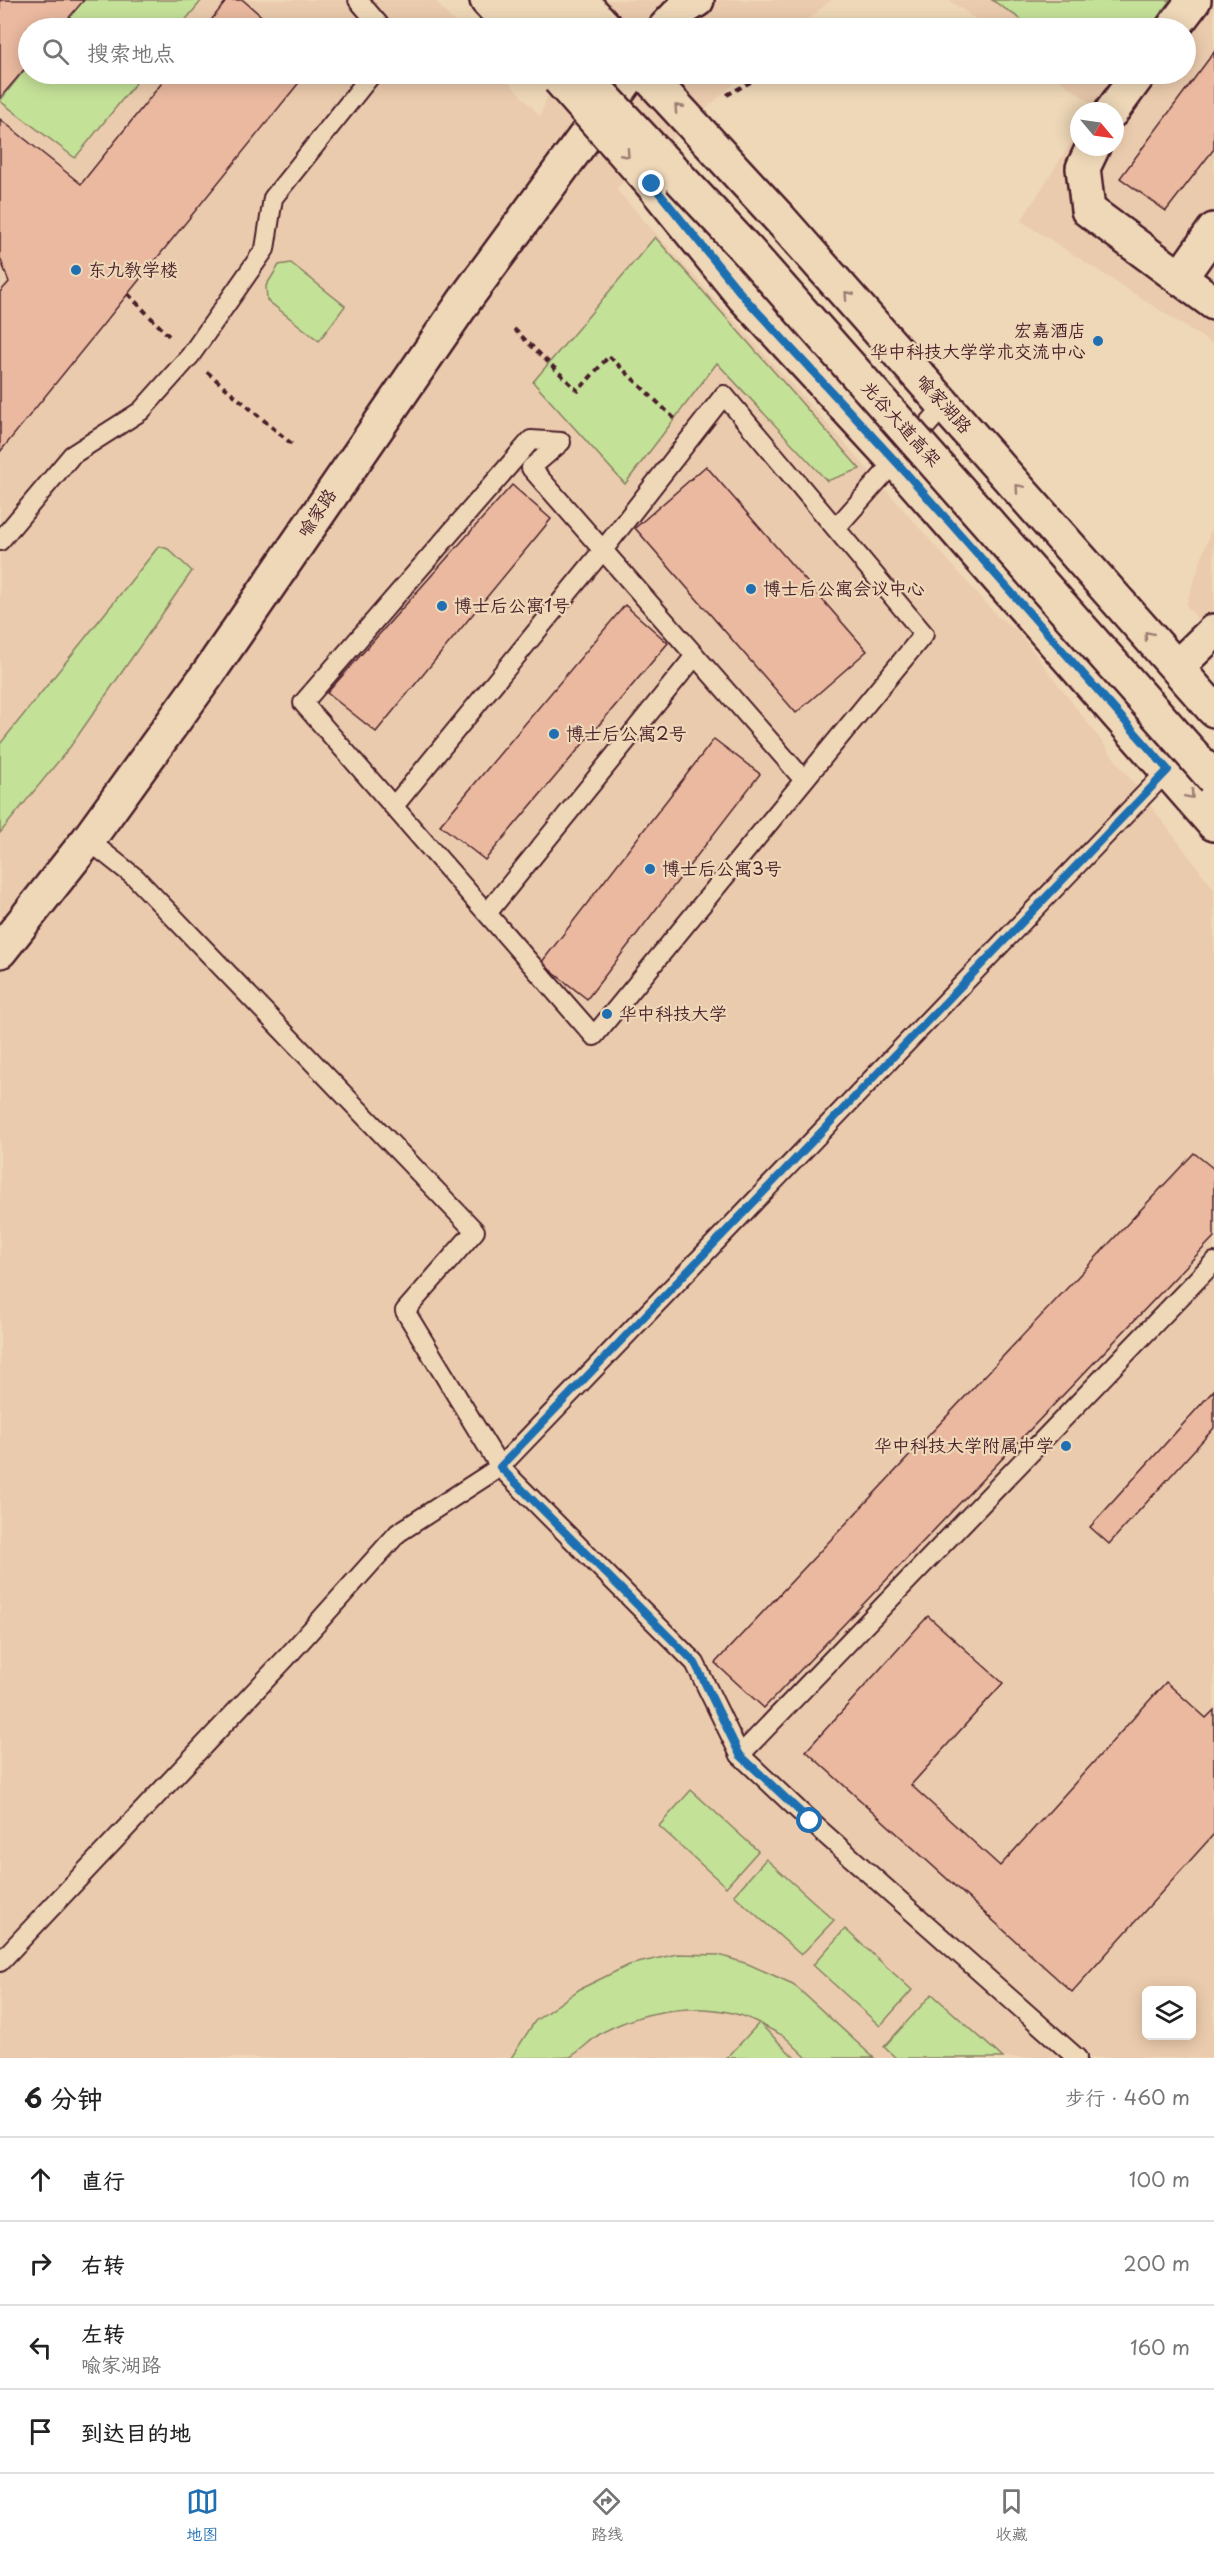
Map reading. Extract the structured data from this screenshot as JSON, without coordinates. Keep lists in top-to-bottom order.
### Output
{
  "streets": {
    "main road": ["喻家湖路", "光谷大道高架", "喻家路"]
  },
  "places": [
    "东九教学楼",
    "宏嘉酒店 华中科技大学学术交流中心",
    "博士后公寓会议中心",
    "博士后公寓1号",
    "博士后公寓2号",
    "博士后公寓3号",
    "华中科技大学",
    "华中科技大学附属中学"
  ],
  "north": "bottom right",
  "page": {
    "search": "搜索地点",
    "heading": ["6 分钟", "步行 · 460 m"],
    "list": [
      ["直行", "100 m"],
      ["右转", "200 m"],
      ["左转", "喻家湖路", "160 m"],
      "到达目的地"
    ],
    "nav": ["地图", "路线", "收藏"]
  }
}
